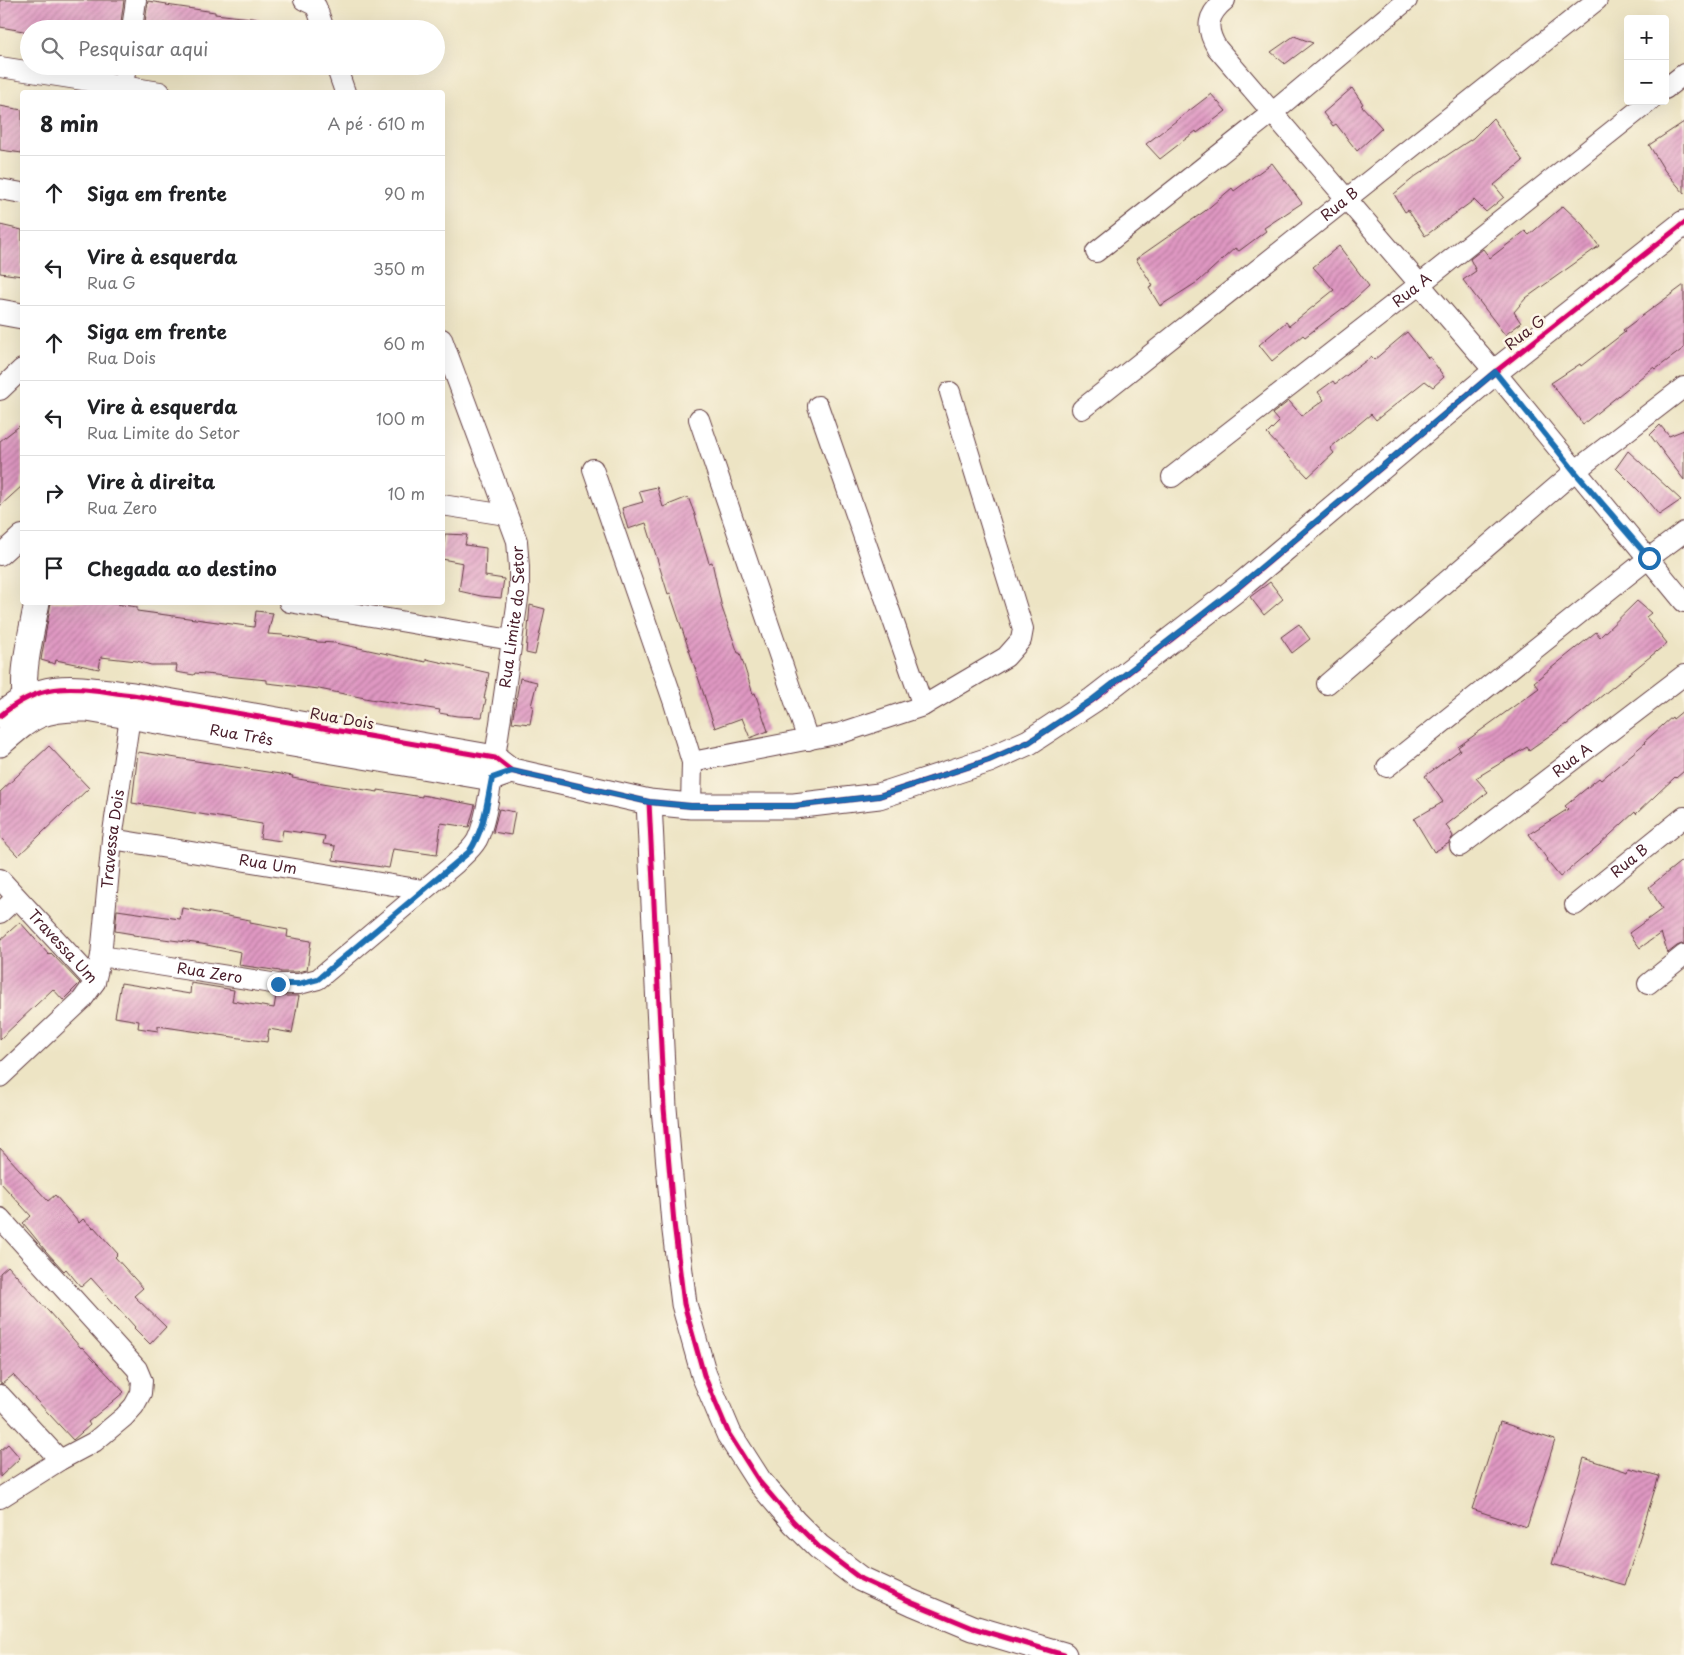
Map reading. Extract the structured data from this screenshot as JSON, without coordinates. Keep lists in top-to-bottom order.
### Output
{
  "streets": {
    "street": [
      "Rua B",
      "Rua A",
      "Rua G",
      "Rua Limite do Setor",
      "Rua Dois",
      "Travessa Dois",
      "Rua Um",
      "Travessa Um",
      "Rua Zero"
    ]
  },
  "crossings": [
    ["Rua G", "Rua Dois"],
    ["Rua Limite do Setor", "Rua Dois"],
    ["Rua Limite do Setor", "Rua Um"],
    ["Rua Limite do Setor", "Rua Zero"],
    ["Rua Dois", "Travessa Dois"],
    ["Travessa Dois", "Rua Um"],
    ["Travessa Dois", "Travessa Um"],
    ["Travessa Dois", "Rua Zero"]
  ],
  "page": {
    "map_buttons": ["+", "−"],
    "search": "Pesquisar aqui",
    "heading": ["8 min", "A pé · 610 m"],
    "list": [
      ["Siga em frente", "90 m"],
      ["Vire à esquerda", "Rua G", "350 m"],
      ["Siga em frente", "Rua Dois", "60 m"],
      ["Vire à esquerda", "Rua Limite do Setor", "100 m"],
      ["Vire à direita", "Rua Zero", "10 m"],
      "Chegada ao destino"
    ]
  }
}
